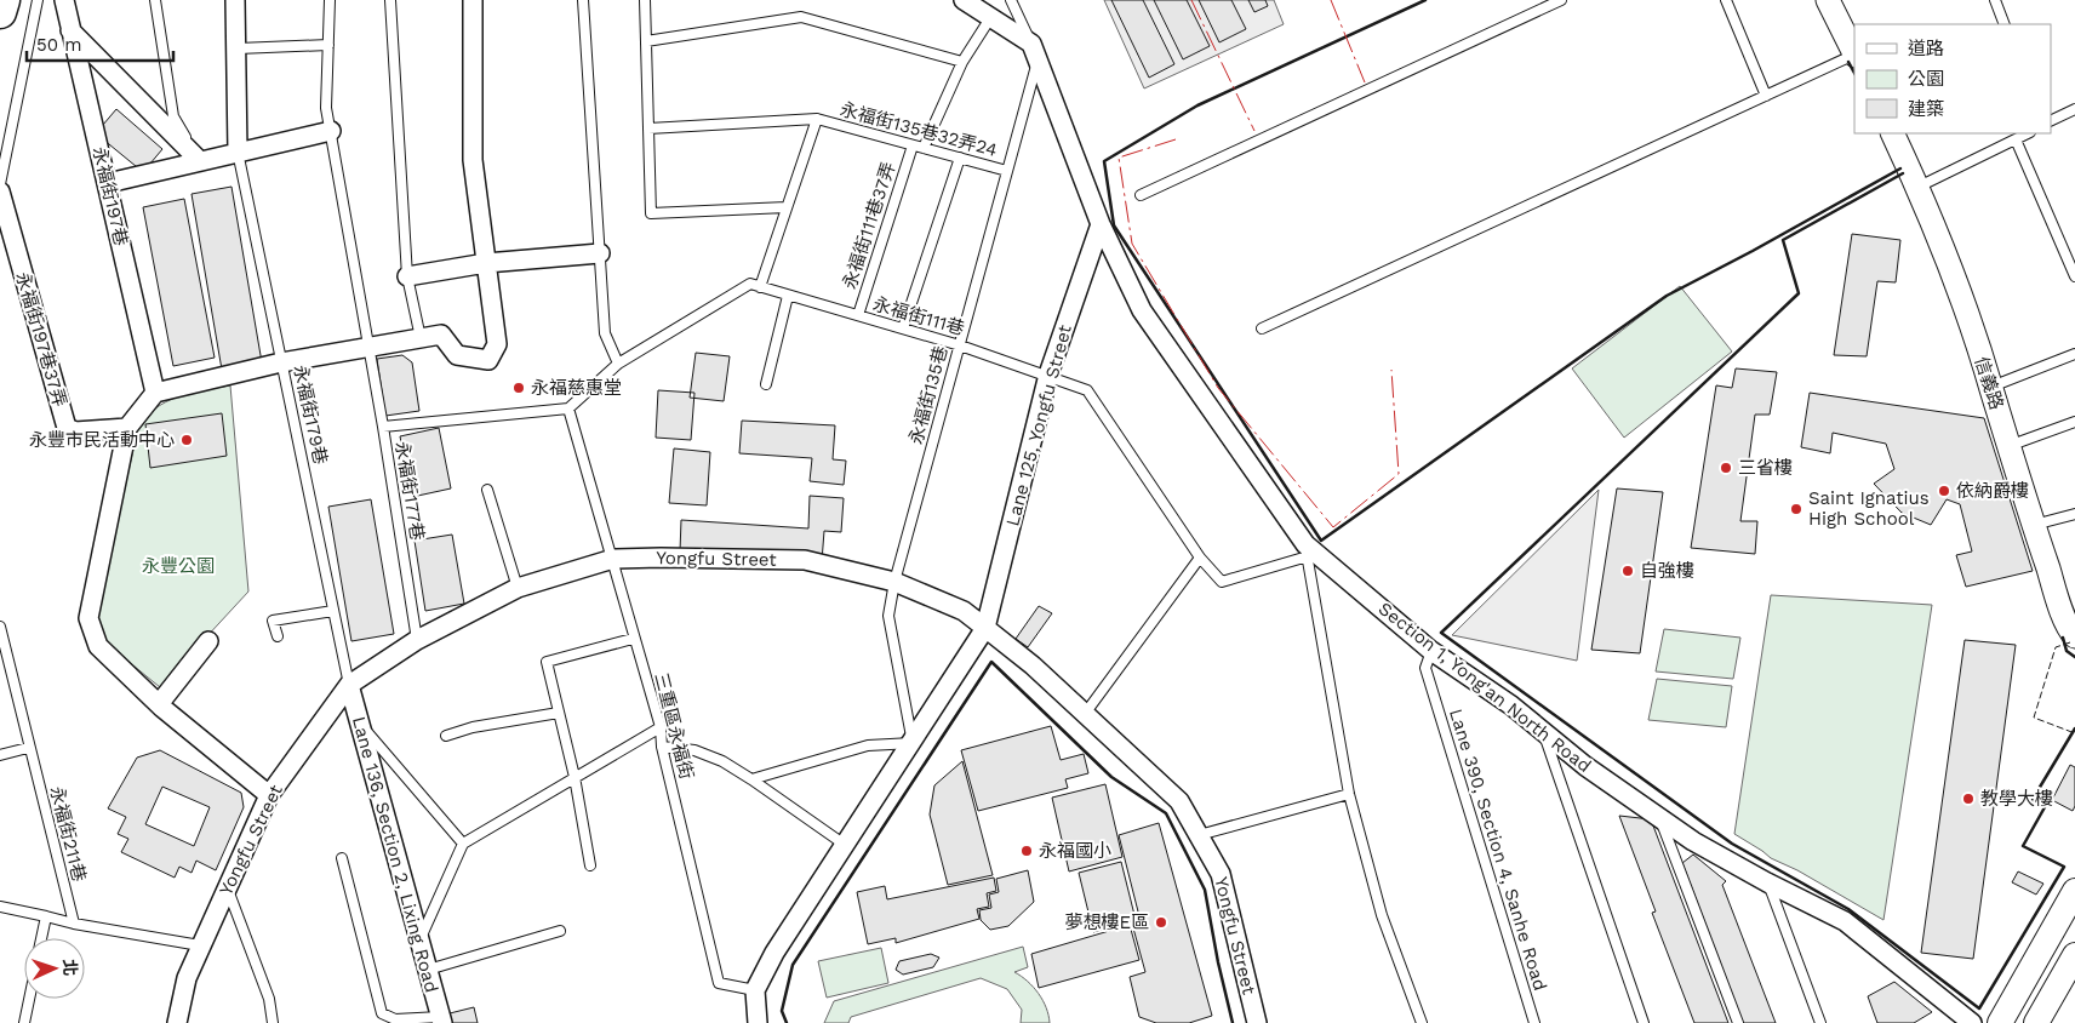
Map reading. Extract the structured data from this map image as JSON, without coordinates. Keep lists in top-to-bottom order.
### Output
{
  "streets": {
    "street": [
      "永福街197巷",
      "永福街197巷37弄",
      "信義路",
      "Lane 125, Yongfu Street",
      "Yongfu Street",
      "Section 1, Yong'an North Road",
      "Lane 136, Section 2, Lixing Road"
    ],
    "lane": [
      "永福街135巷32弄24",
      "永福街111巷37弄",
      "永福街111巷",
      "永福街135巷",
      "永福街179巷",
      "永福街177巷",
      "三重區永福街",
      "永福街211巷",
      "Lane 390, Section 4, Sanhe Road"
    ]
  },
  "crossings": [
    ["永福街135巷32弄24", "永福街111巷37弄"],
    ["永福街135巷32弄24", "永福街111巷"],
    ["永福街135巷32弄24", "永福街135巷"],
    ["永福街111巷37弄", "永福街111巷"],
    ["永福街111巷", "永福街135巷"],
    ["永福街111巷", "Lane 125, Yongfu Street"],
    ["永福街111巷", "Section 1, Yong'an North Road"],
    ["永福街135巷", "Lane 125, Yongfu Street"],
    ["永福街135巷", "Yongfu Street"],
    ["永福街135巷", "Section 1, Yong'an North Road"],
    ["永福街179巷", "Yongfu Street"],
    ["永福街179巷", "Lane 136, Section 2, Lixing Road"],
    ["Lane 125, Yongfu Street", "Yongfu Street"],
    ["Lane 125, Yongfu Street", "Section 1, Yong'an North Road"],
    ["Lane 125, Yongfu Street", "三重區永福街"],
    ["永福街177巷", "Yongfu Street"],
    ["Yongfu Street", "三重區永福街"],
    ["Yongfu Street", "Lane 136, Section 2, Lixing Road"],
    ["Section 1, Yong'an North Road", "Lane 390, Section 4, Sanhe Road"]
  ],
  "parks": ["永豐公園"],
  "places": [
    "永福慈惠堂",
    "永豐市民活動中心",
    "三省樓",
    "依納爵樓",
    "Saint Ignatius High School",
    "自強樓",
    "教學大樓",
    "永福國小",
    "夢想樓E區"
  ],
  "legend": ["道路", "公園", "建築"],
  "scale_bar": "50 m",
  "north": "right"
}
